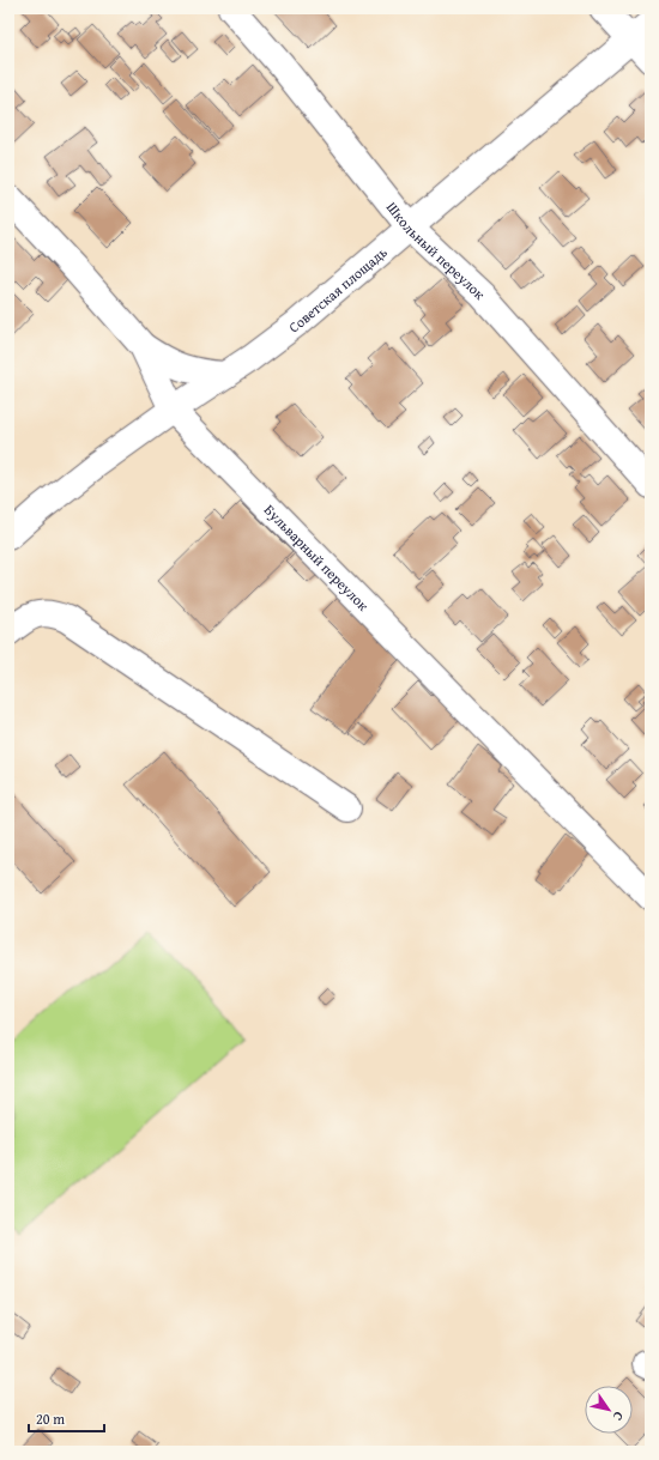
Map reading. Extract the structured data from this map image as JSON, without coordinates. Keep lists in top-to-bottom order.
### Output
{
  "streets": {
    "street": ["Школьный переулок", "Советская площадь", "Бульварный переулок"]
  },
  "crossings": [
    ["Школьный переулок", "Советская площадь"],
    ["Советская площадь", "Бульварный переулок"]
  ],
  "scale_bar": "20 m",
  "north": "bottom right"
}
